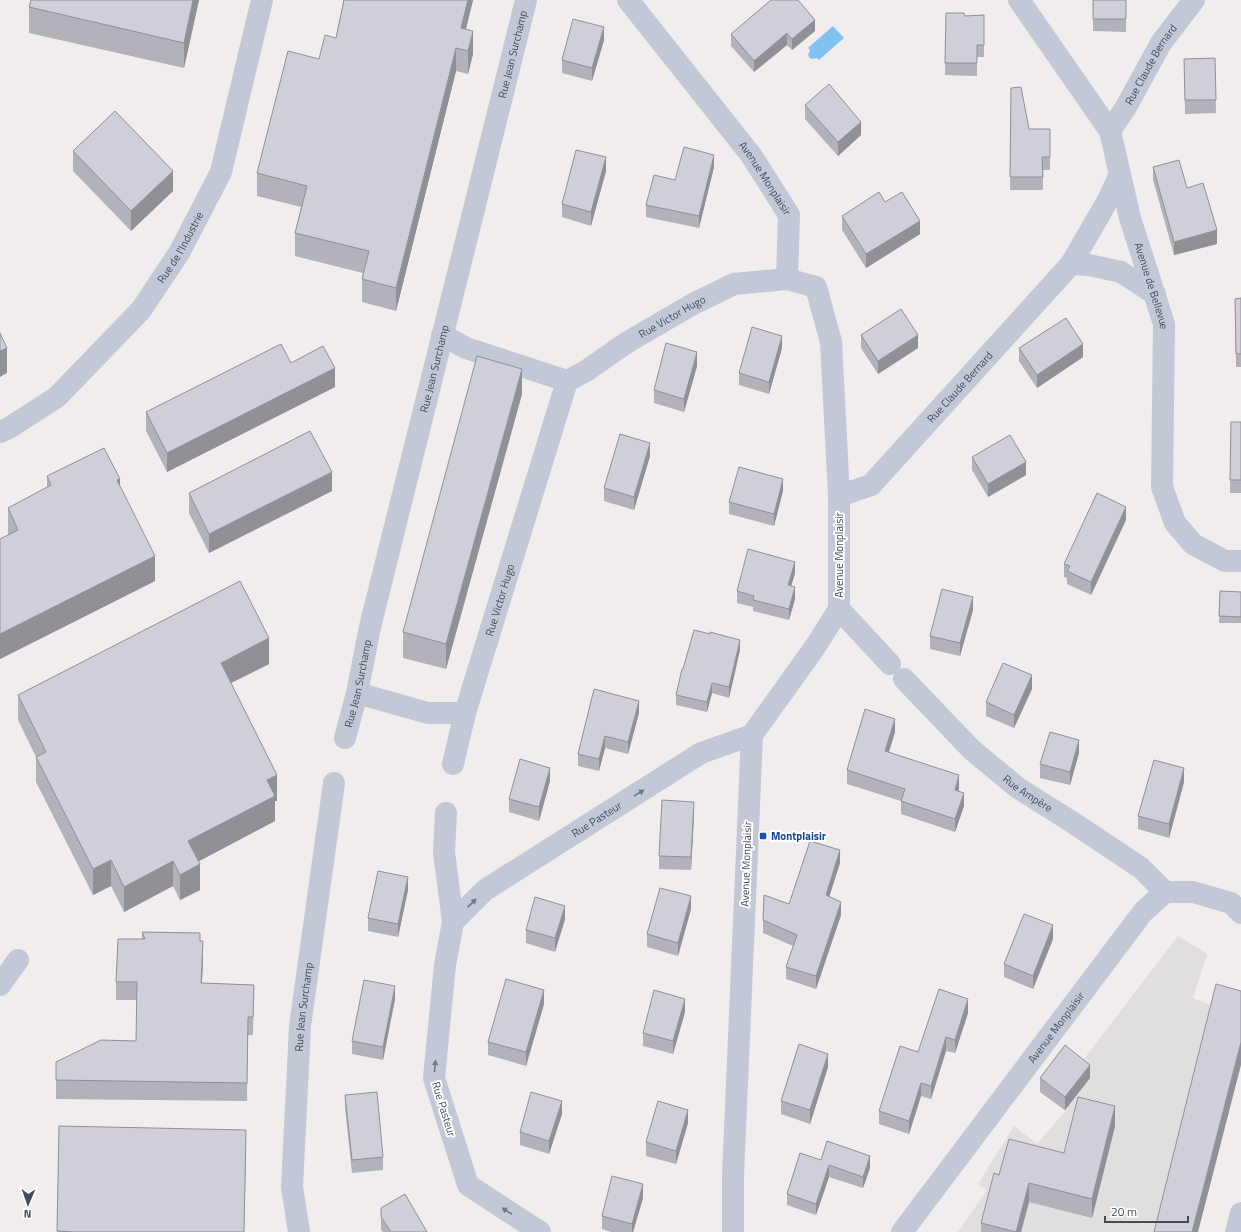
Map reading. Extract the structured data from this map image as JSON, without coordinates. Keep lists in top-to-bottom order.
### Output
{
  "streets": {
    "street": [
      "Rue Jean Surchamp",
      "Rue Claude Bernard",
      "Avenue Monplaisir",
      "Rue de l'Industrie",
      "Avenue de Bellevue",
      "Rue Victor Hugo",
      "Rue Ampère",
      "Rue Pasteur"
    ]
  },
  "crossings": [
    ["Rue Claude Bernard", "Avenue Monplaisir"],
    ["Rue Claude Bernard", "Avenue de Bellevue"],
    ["Avenue Monplaisir", "Rue Victor Hugo"],
    ["Avenue Monplaisir", "Rue Ampère"],
    ["Avenue Monplaisir", "Rue Pasteur"]
  ],
  "places": {
    "transit": ["Montplaisir"]
  },
  "scale_bar": "20 m",
  "north": "bottom"
}
